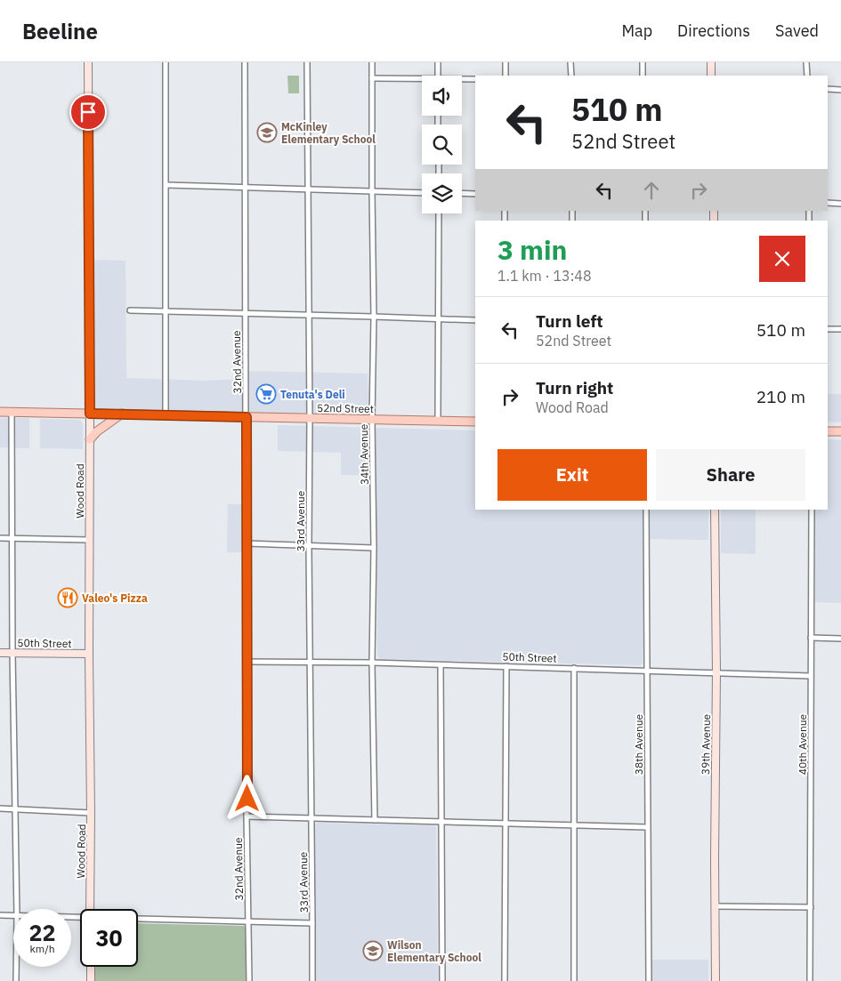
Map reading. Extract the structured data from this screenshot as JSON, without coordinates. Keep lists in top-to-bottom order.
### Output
{
  "streets": {
    "main road": ["52nd Street"],
    "street": [
      "32nd Avenue",
      "34th Avenue",
      "Wood Road",
      "33rd Avenue",
      "50th Street",
      "38th Avenue",
      "39th Avenue",
      "40th Avenue"
    ]
  },
  "crossings": [
    ["32nd Avenue", "52nd Street"],
    ["32nd Avenue", "50th Street"],
    ["52nd Street", "34th Avenue"],
    ["52nd Street", "Wood Road"],
    ["52nd Street", "33rd Avenue"],
    ["34th Avenue", "50th Street"],
    ["Wood Road", "50th Street"],
    ["33rd Avenue", "50th Street"],
    ["50th Street", "38th Avenue"],
    ["50th Street", "39th Avenue"],
    ["50th Street", "40th Avenue"]
  ],
  "places": {
    "school or university": ["McKinley Elementary School", "Wilson Elementary School"],
    "supermarket": ["Tenuta's Deli"],
    "restaurant": ["Valeo's Pizza"]
  },
  "page": {
    "header": "Beeline",
    "nav": ["Map", "Directions", "Saved"],
    "turn": ["510 m", "52nd Street"],
    "heading": ["3 min", "1.1 km · 13:48"],
    "list": [
      {
        "name": "Turn left",
        "note": "52nd Street",
        "value": "510 m"
      },
      {
        "name": "Turn right",
        "note": "Wood Road",
        "value": "210 m"
      }
    ],
    "buttons": ["Exit", "Share"],
    "speed": "22 km/h",
    "limit": "30"
  }
}
